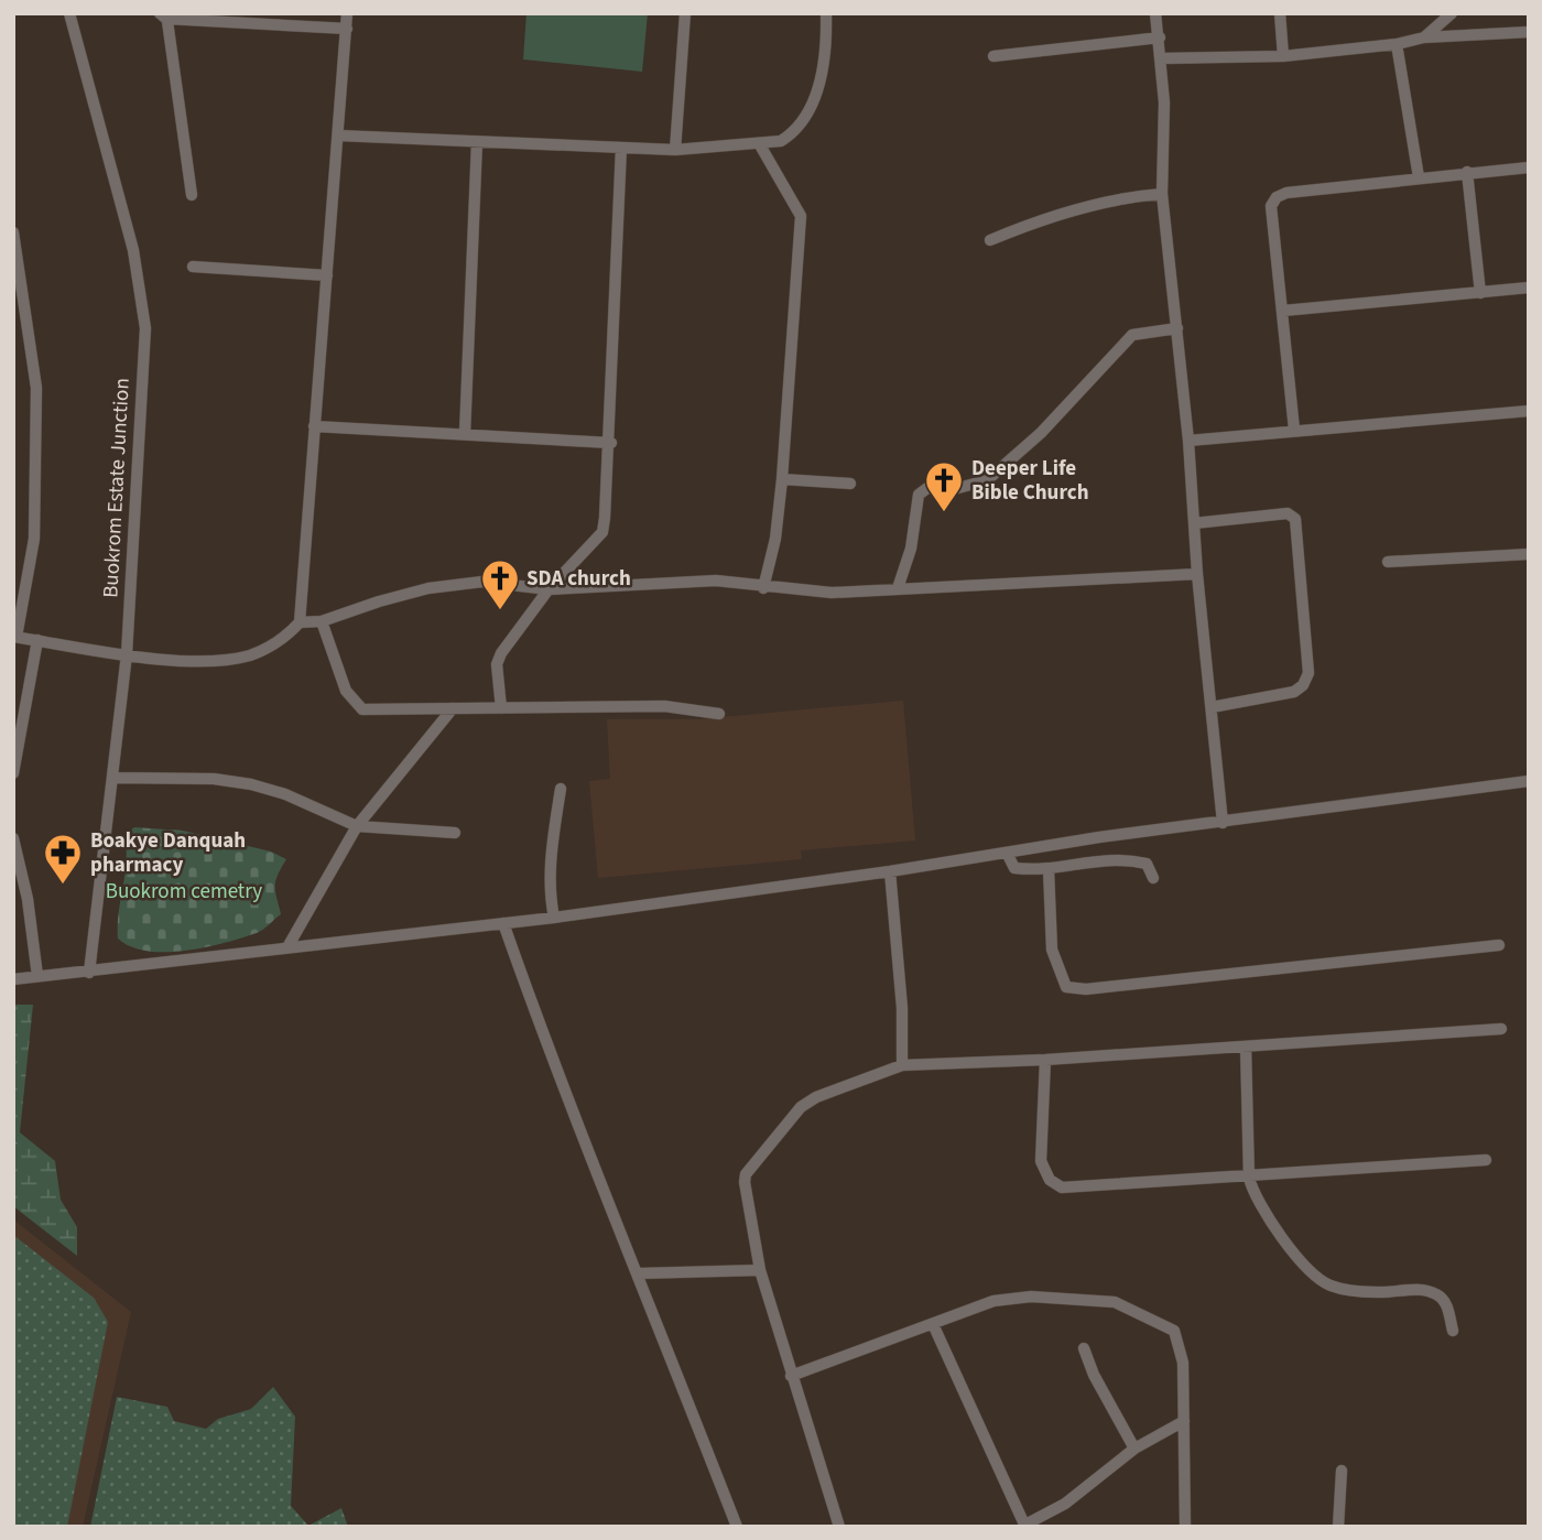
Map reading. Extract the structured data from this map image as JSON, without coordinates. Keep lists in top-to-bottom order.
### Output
{
  "streets": {
    "street": ["Buokrom Estate Junction"]
  },
  "parks": ["Buokrom cemetry"],
  "places": {
    "church": ["Deeper Life Bible Church", "SDA church"],
    "pharmacy": ["Boakye Danquah pharmacy"]
  }
}
